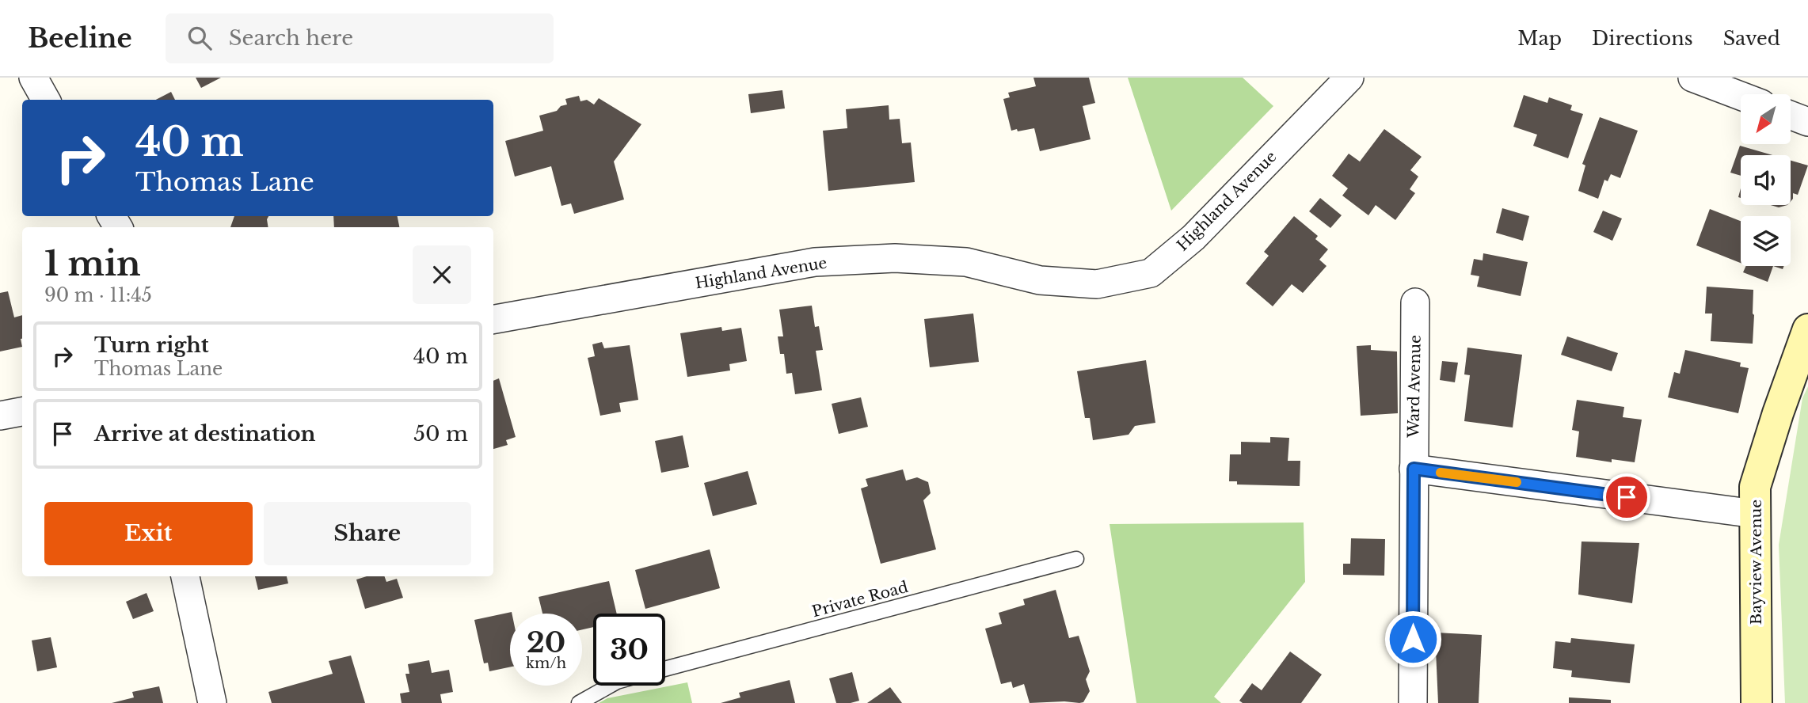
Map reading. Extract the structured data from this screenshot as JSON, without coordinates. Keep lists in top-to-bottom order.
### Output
{
  "streets": {
    "main road": ["Bayview Avenue"],
    "street": ["Highland Avenue", "Ward Avenue"],
    "lane": ["Private Road"]
  },
  "north": "bottom left",
  "page": {
    "header": "Beeline",
    "search": "Search here",
    "nav": ["Map", "Directions", "Saved"],
    "turn": ["40 m", "Thomas Lane"],
    "heading": ["1 min", "90 m · 11:45"],
    "list": [
      {
        "name": "Turn right",
        "note": "Thomas Lane",
        "value": "40 m"
      },
      {
        "name": "Arrive at destination",
        "value": "50 m"
      }
    ],
    "buttons": ["Exit", "Share"],
    "speed": "20 km/h",
    "limit": "30"
  }
}
